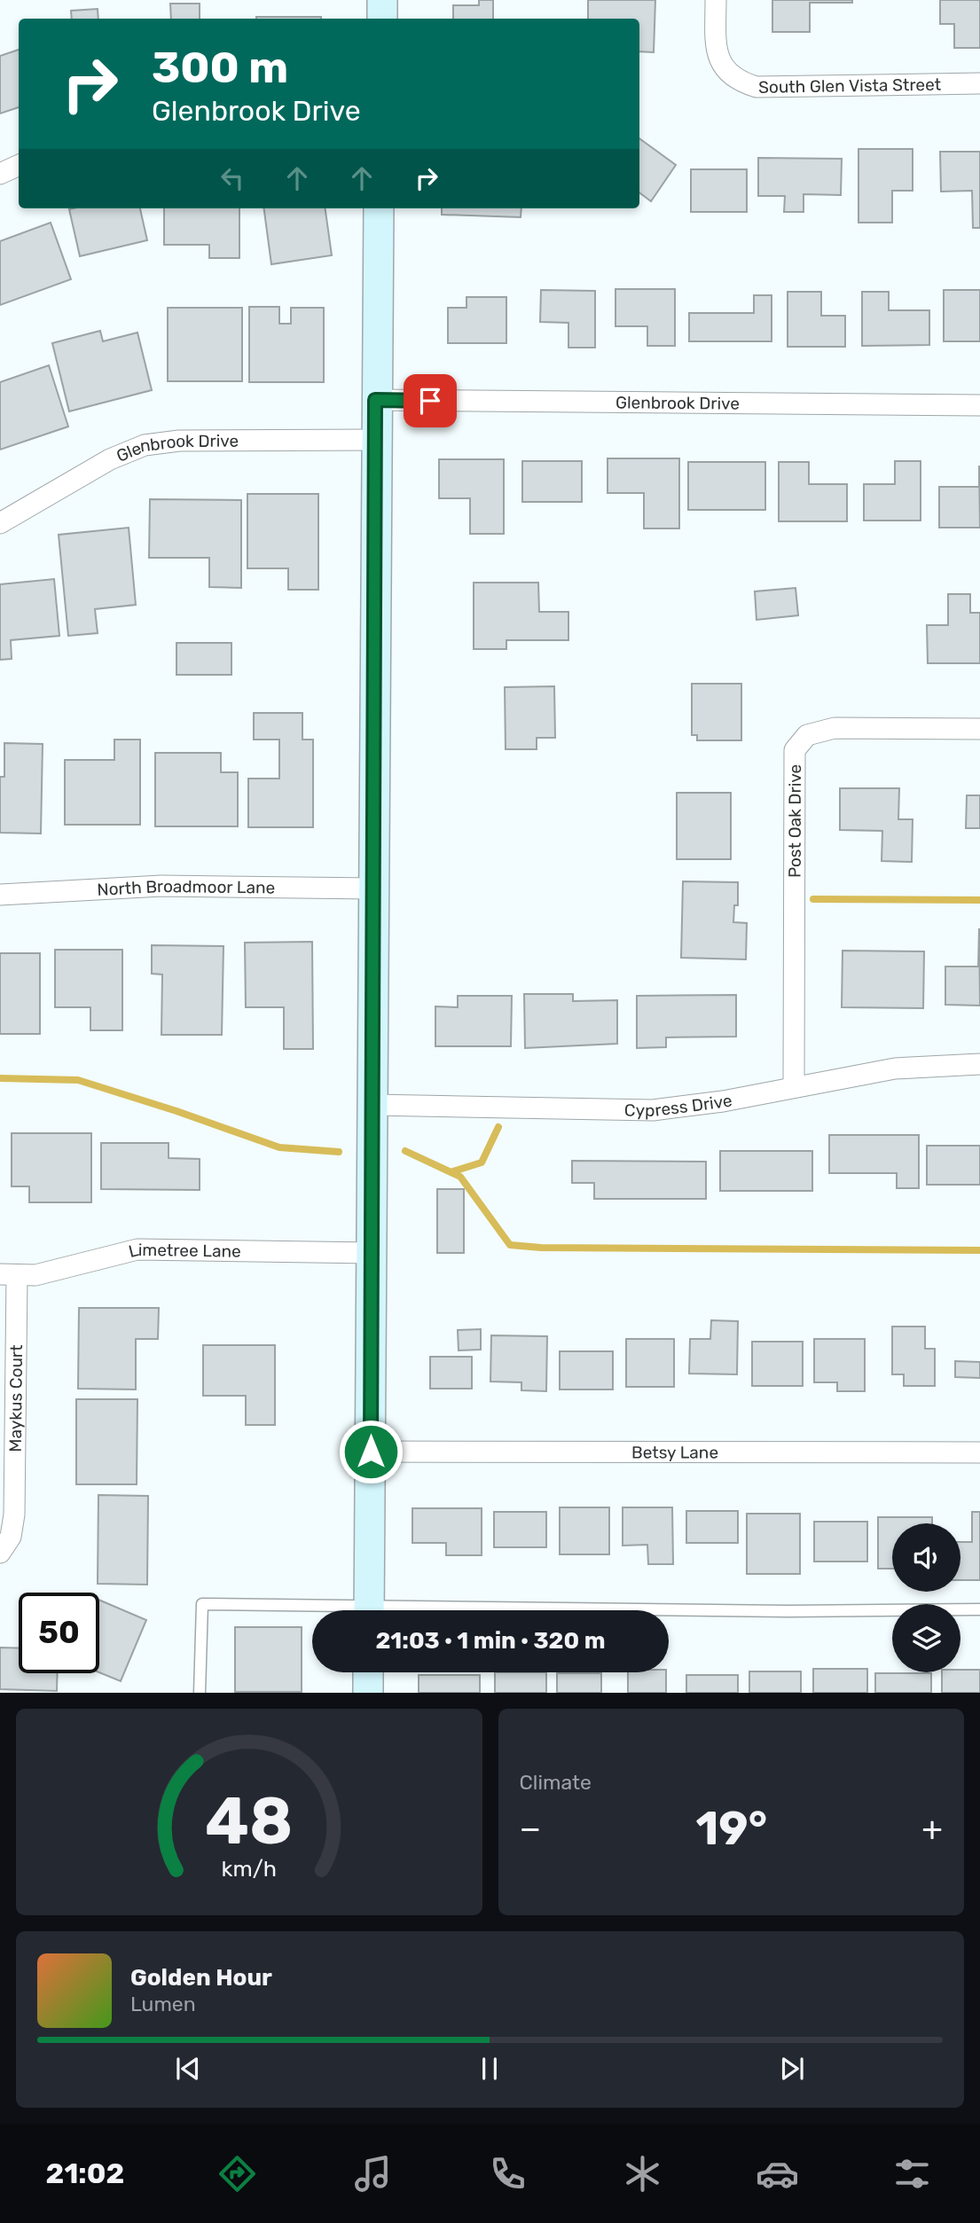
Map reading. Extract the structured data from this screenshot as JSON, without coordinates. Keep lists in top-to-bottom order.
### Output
{
  "streets": {
    "street": [
      "South Glen Vista Street",
      "Glenbrook Drive",
      "Post Oak Drive",
      "North Broadmoor Lane",
      "Cypress Drive",
      "Limetree Lane",
      "Maykus Court",
      "Betsy Lane"
    ]
  },
  "crossings": [
    ["Post Oak Drive", "Cypress Drive"],
    ["Limetree Lane", "Maykus Court"]
  ],
  "page": {
    "turn": ["300 m", "Glenbrook Drive"],
    "limit": "50",
    "trip": "21:03 · 1 min · 320 m",
    "tile": "Climate",
    "heat": ["−", "19°", "+"],
    "song": ["Golden Hour", "Lumen"],
    "tabs": "21:02",
    "gauge": ["48", "km/h"]
  }
}
